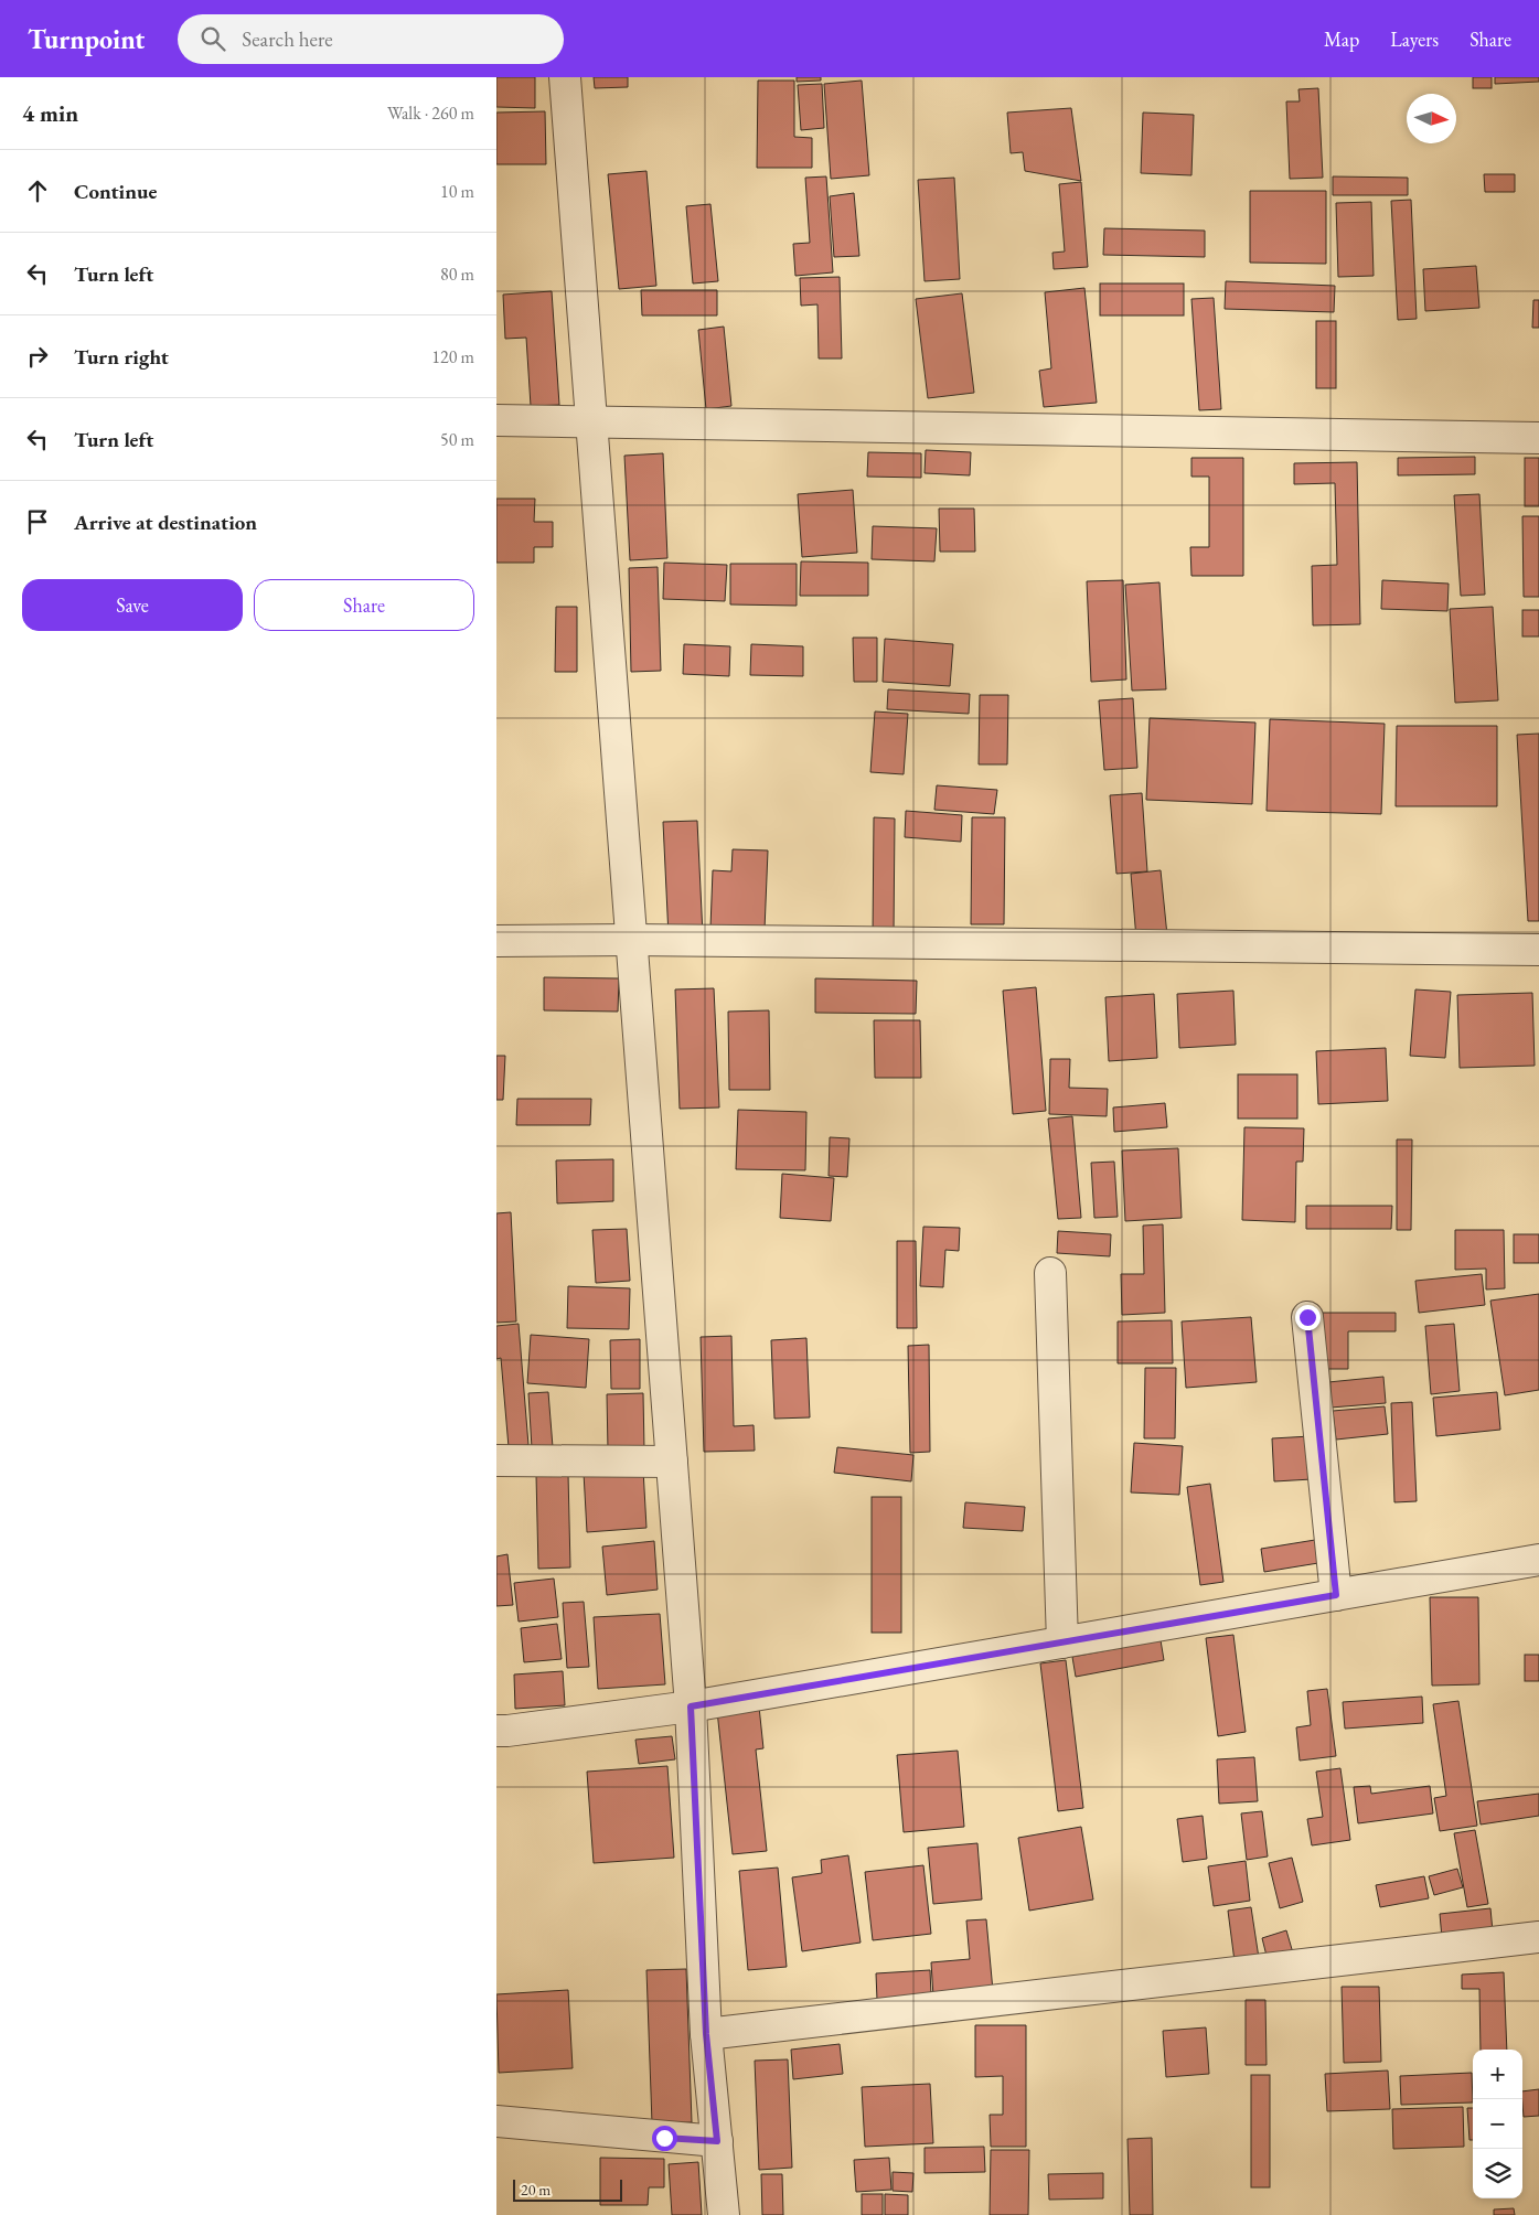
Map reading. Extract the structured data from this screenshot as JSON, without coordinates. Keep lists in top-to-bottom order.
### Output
{
  "scale_bar": "20 m",
  "north": "right",
  "page": {
    "header": "Turnpoint",
    "search": "Search here",
    "nav": ["Map", "Layers", "Share"],
    "heading": ["4 min", "Walk · 260 m"],
    "list": [
      ["Continue", "10 m"],
      ["Turn left", "80 m"],
      ["Turn right", "120 m"],
      ["Turn left", "50 m"],
      "Arrive at destination"
    ],
    "buttons": ["Save", "Share"],
    "map_buttons": ["+", "−"],
    "scale": "20 m"
  }
}
